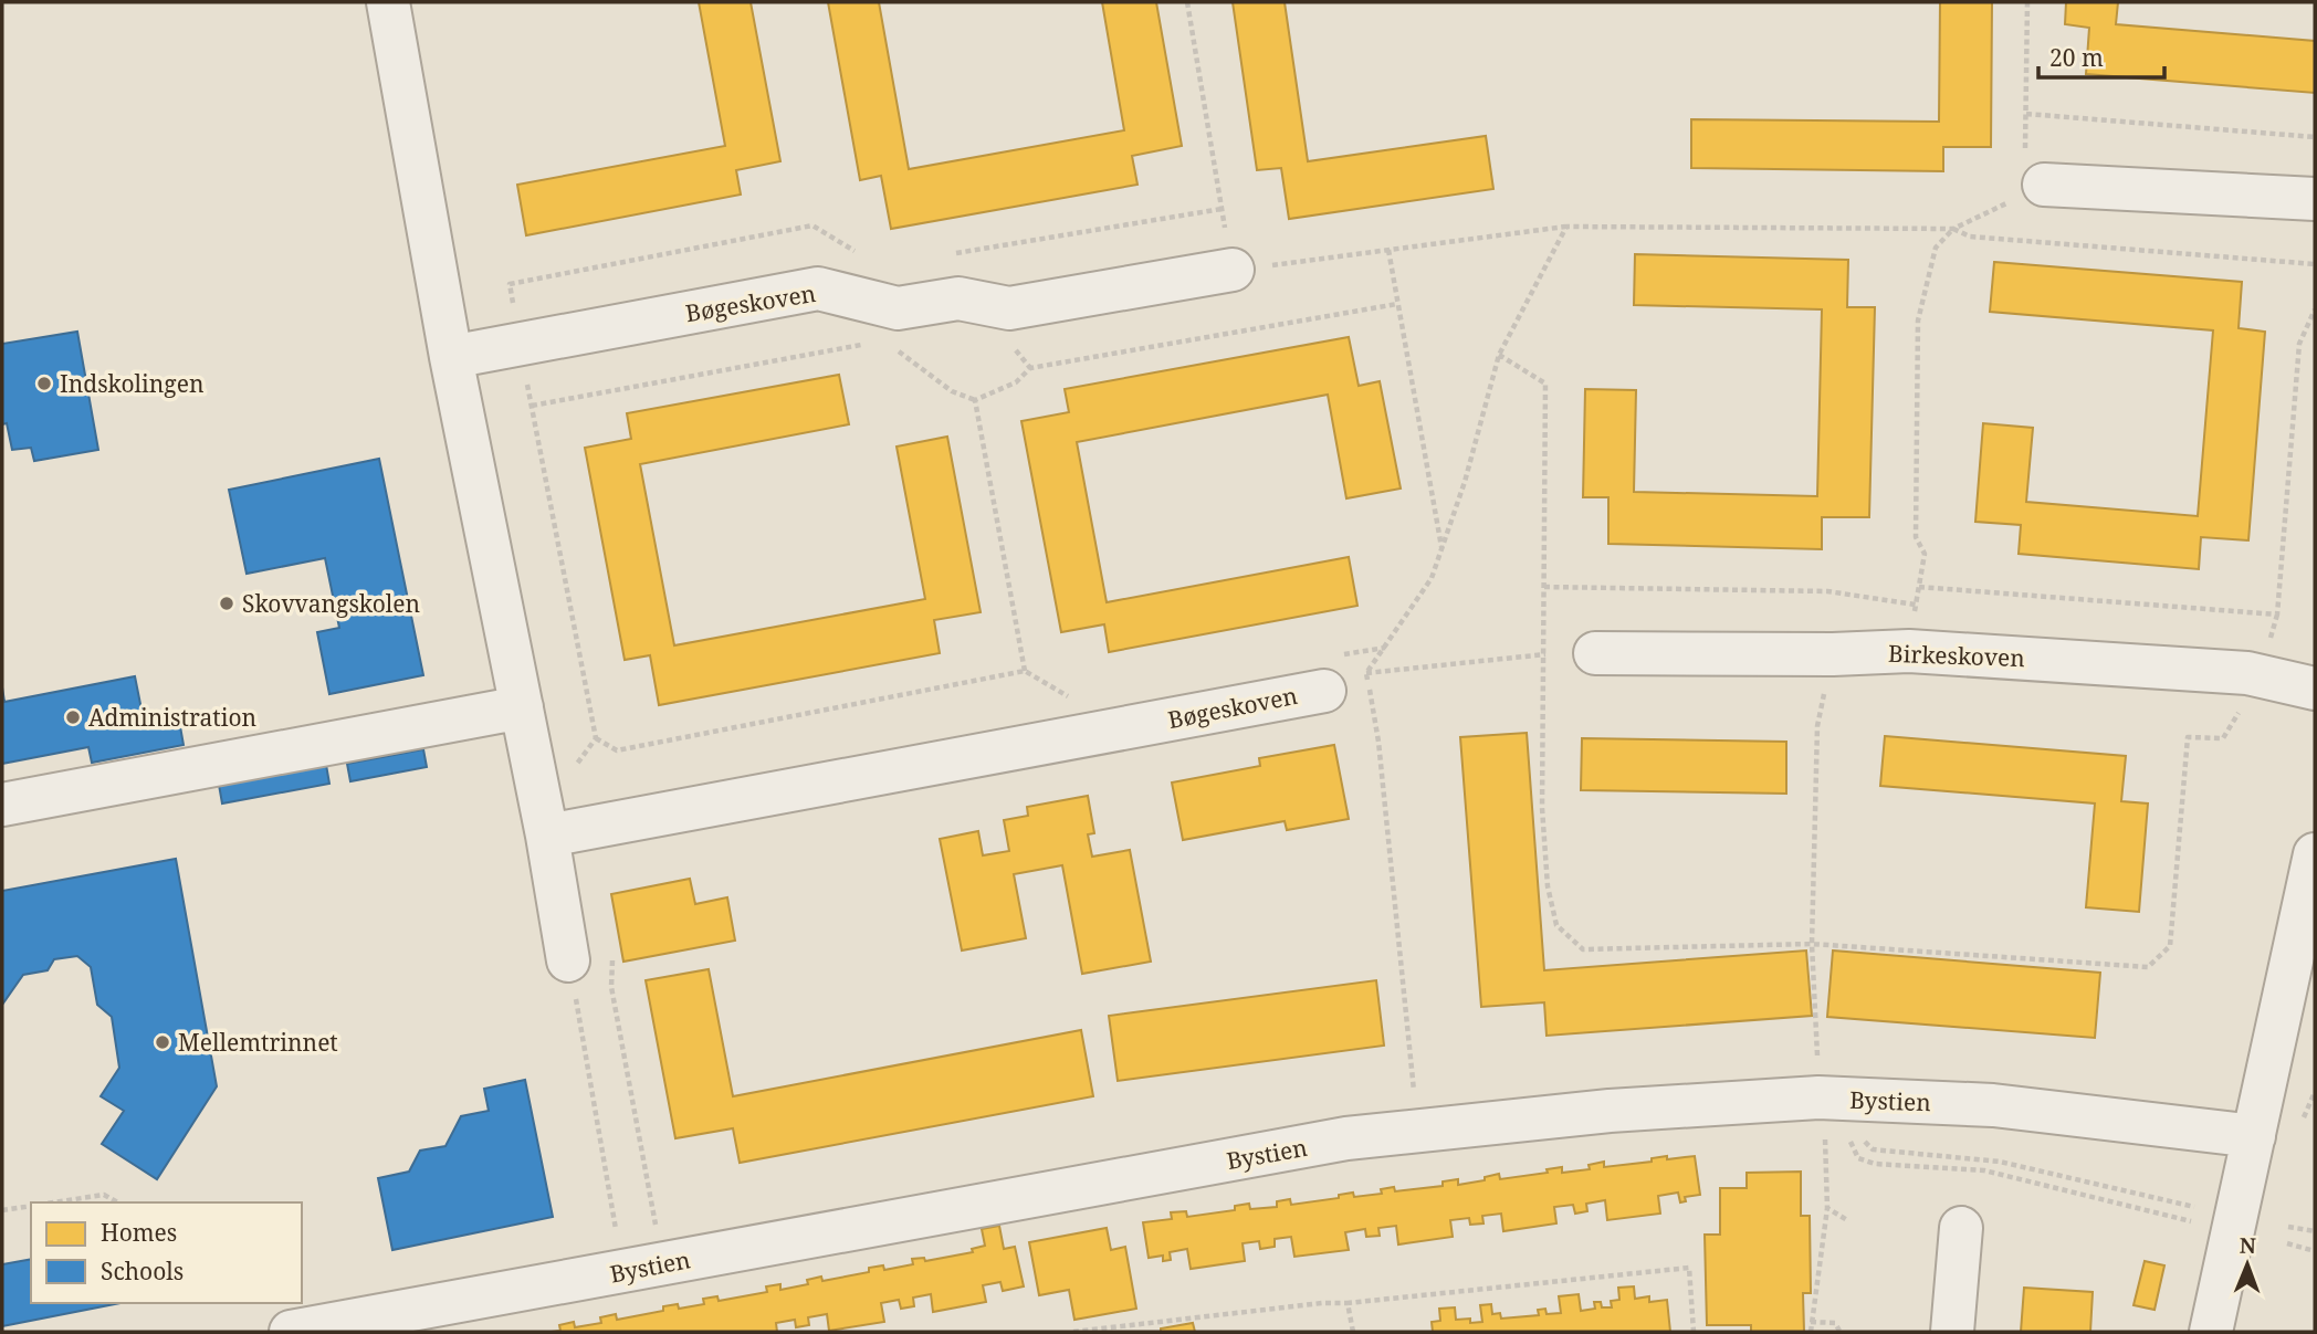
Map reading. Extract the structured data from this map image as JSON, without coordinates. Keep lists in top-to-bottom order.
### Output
{
  "streets": {
    "street": ["Bøgeskoven", "Birkeskoven", "Bystien"]
  },
  "places": [
    "Indskolingen",
    "Skovvangskolen",
    "Administration",
    "Mellemtrinnet"
  ],
  "legend": ["Homes", "Schools"],
  "scale_bar": "20 m",
  "north": "top"
}
